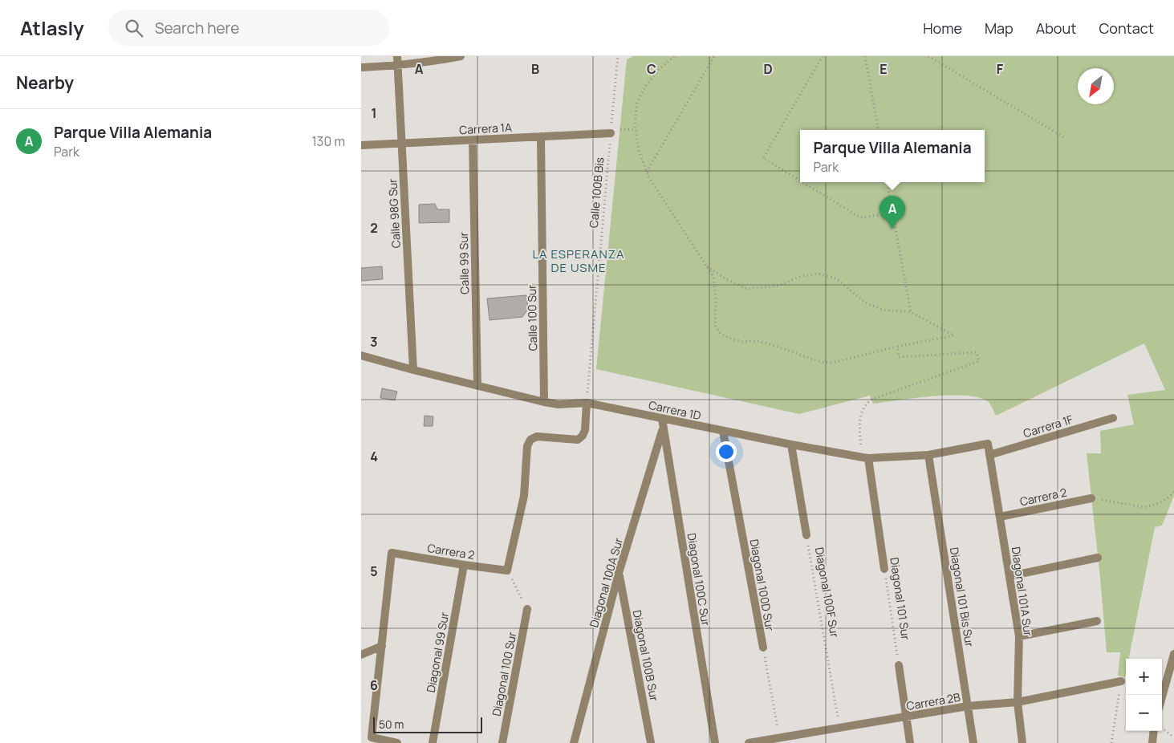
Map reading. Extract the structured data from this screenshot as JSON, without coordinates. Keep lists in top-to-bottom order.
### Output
{
  "streets": {
    "street": [
      "Carrera 1A",
      "Calle 98G Sur",
      "Calle 99 Sur",
      "Calle 100 Sur",
      "Carrera 1D",
      "Carrera 1F",
      "Carrera 2",
      "Diagonal 100C Sur",
      "Diagonal 100A Sur",
      "Diagonal 100D Sur",
      "Diagonal 101A Sur",
      "Diagonal 100F Sur",
      "Diagonal 101 Bis Sur",
      "Diagonal 101 Sur",
      "Diagonal 99 Sur",
      "Diagonal 100B Sur",
      "Diagonal 100 Sur",
      "Carrera 2B"
    ],
    "path": ["Calle 100B Bis"]
  },
  "crossings": [
    ["Carrera 1A", "Calle 100B Bis"],
    ["Carrera 1A", "Calle 98G Sur"],
    ["Carrera 1A", "Calle 99 Sur"],
    ["Carrera 1A", "Calle 100 Sur"],
    ["Calle 100B Bis", "Carrera 1D"],
    ["Calle 98G Sur", "Carrera 1D"],
    ["Calle 99 Sur", "Carrera 1D"],
    ["Calle 100 Sur", "Carrera 1D"],
    ["Carrera 1D", "Diagonal 100C Sur"],
    ["Carrera 1D", "Diagonal 100D Sur"],
    ["Carrera 1D", "Diagonal 101A Sur"],
    ["Carrera 1D", "Diagonal 100F Sur"],
    ["Carrera 1D", "Diagonal 101 Bis Sur"],
    ["Carrera 1D", "Diagonal 101 Sur"],
    ["Carrera 1F", "Diagonal 101A Sur"],
    ["Carrera 2", "Diagonal 101A Sur"],
    ["Carrera 2", "Diagonal 99 Sur"],
    ["Diagonal 100C Sur", "Diagonal 100A Sur"],
    ["Diagonal 100A Sur", "Diagonal 100B Sur"],
    ["Diagonal 100D Sur", "Carrera 2B"],
    ["Diagonal 101A Sur", "Carrera 2B"],
    ["Diagonal 100F Sur", "Carrera 2B"],
    ["Diagonal 101 Bis Sur", "Carrera 2B"]
  ],
  "districts": ["LA ESPERANZA DE USME"],
  "scale_bar": "50 m",
  "north": "bottom left",
  "page": {
    "header": "Atlasly",
    "search": "Search here",
    "nav": [
      "Home",
      "Map",
      "About",
      "Contact"
    ],
    "heading": "Nearby",
    "list": [
      {
        "mark": "A",
        "name": "Parque Villa Alemania",
        "note": "Park",
        "value": "130 m"
      }
    ],
    "popup": ["Parque Villa Alemania", "Park"],
    "pins": "A",
    "map_buttons": ["+", "−"],
    "scale": "50 m"
  },
  "grid": {
    "columns": [
      "A",
      "B",
      "C",
      "D",
      "E",
      "F"
    ],
    "rows": [
      "1",
      "2",
      "3",
      "4",
      "5",
      "6"
    ]
  }
}
